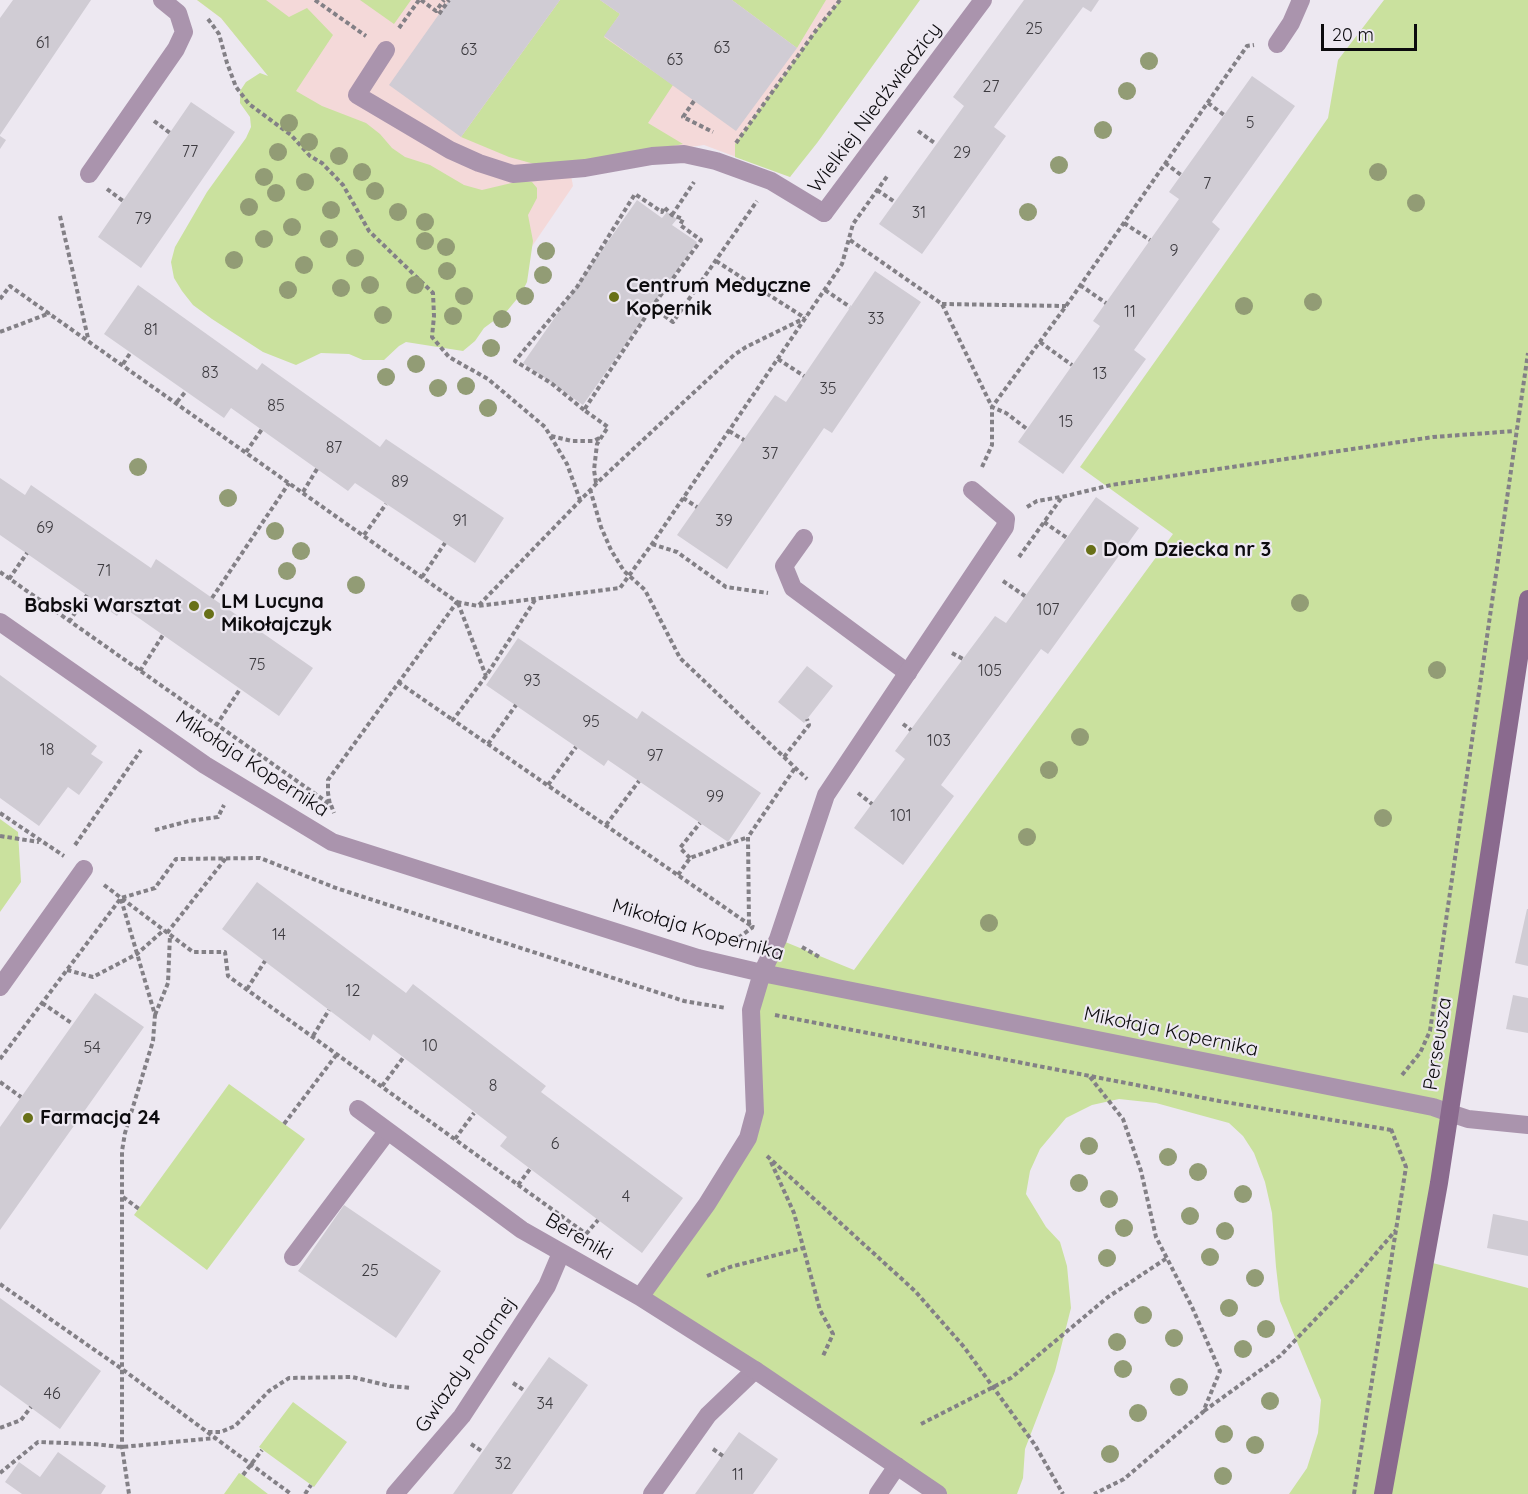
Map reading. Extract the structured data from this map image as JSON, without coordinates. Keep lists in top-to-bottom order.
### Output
{
  "streets": {
    "street": [
      "Wielkiej Niedźwiedzicy",
      "Mikołaja Kopernika",
      "Perseusza",
      "Bereniki",
      "Gwiazdy Polarnej"
    ]
  },
  "crossings": [
    ["Mikołaja Kopernika", "Perseusza"],
    ["Bereniki", "Gwiazdy Polarnej"]
  ],
  "places": [
    "Centrum Medyczne Kopernik",
    "Dom Dziecka nr 3",
    "Babski Warsztat",
    "LM Lucyna Mikołajczyk",
    "Farmacja 24"
  ],
  "house_numbers": [
    "25",
    "61",
    "63",
    "63",
    "63",
    "27",
    "5",
    "77",
    "29",
    "7",
    "31",
    "79",
    "9",
    "11",
    "33",
    "81",
    "83",
    "13",
    "35",
    "85",
    "15",
    "87",
    "37",
    "89",
    "91",
    "39",
    "69",
    "71",
    "107",
    "75",
    "105",
    "93",
    "95",
    "103",
    "18",
    "97",
    "99",
    "101",
    "14",
    "12",
    "10",
    "54",
    "8",
    "6",
    "4",
    "25",
    "46",
    "34",
    "32",
    "11"
  ],
  "scale_bar": "20 m"
}
